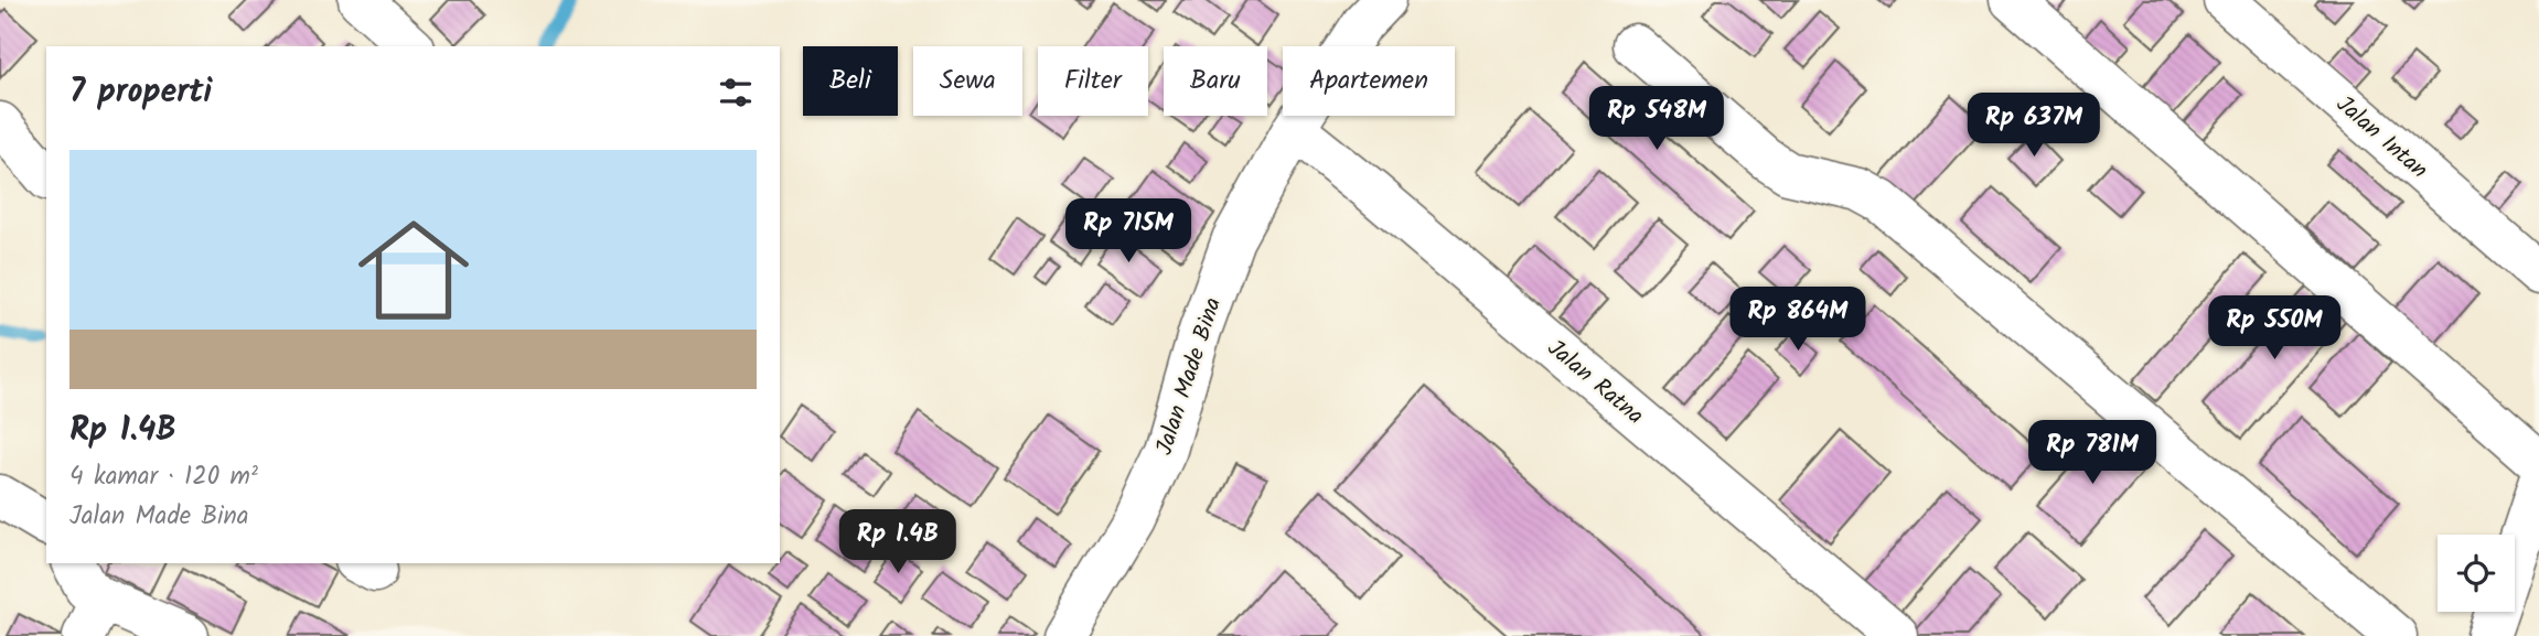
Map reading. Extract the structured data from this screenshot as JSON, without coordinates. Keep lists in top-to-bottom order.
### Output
{
  "streets": {
    "main road": ["Jalan Intan", "Jalan Made Bina", "Jalan Ratna"]
  },
  "crossings": [
    ["Jalan Made Bina", "Jalan Ratna"]
  ],
  "page": {
    "chip": [
      "Beli",
      "Sewa",
      "Filter",
      "Baru",
      "Apartemen"
    ],
    "heading": "7 properti",
    "price": [
      "Rp 548M",
      "Rp 637M",
      "Rp 715M",
      "Rp 864M",
      "Rp 550M",
      "Rp 781M",
      "Rp 1.4B"
    ],
    "list": [
      {
        "name": "Rp 1.4B",
        "note": "4 kamar · 120 m² · Jalan Made Bina"
      }
    ]
  }
}
